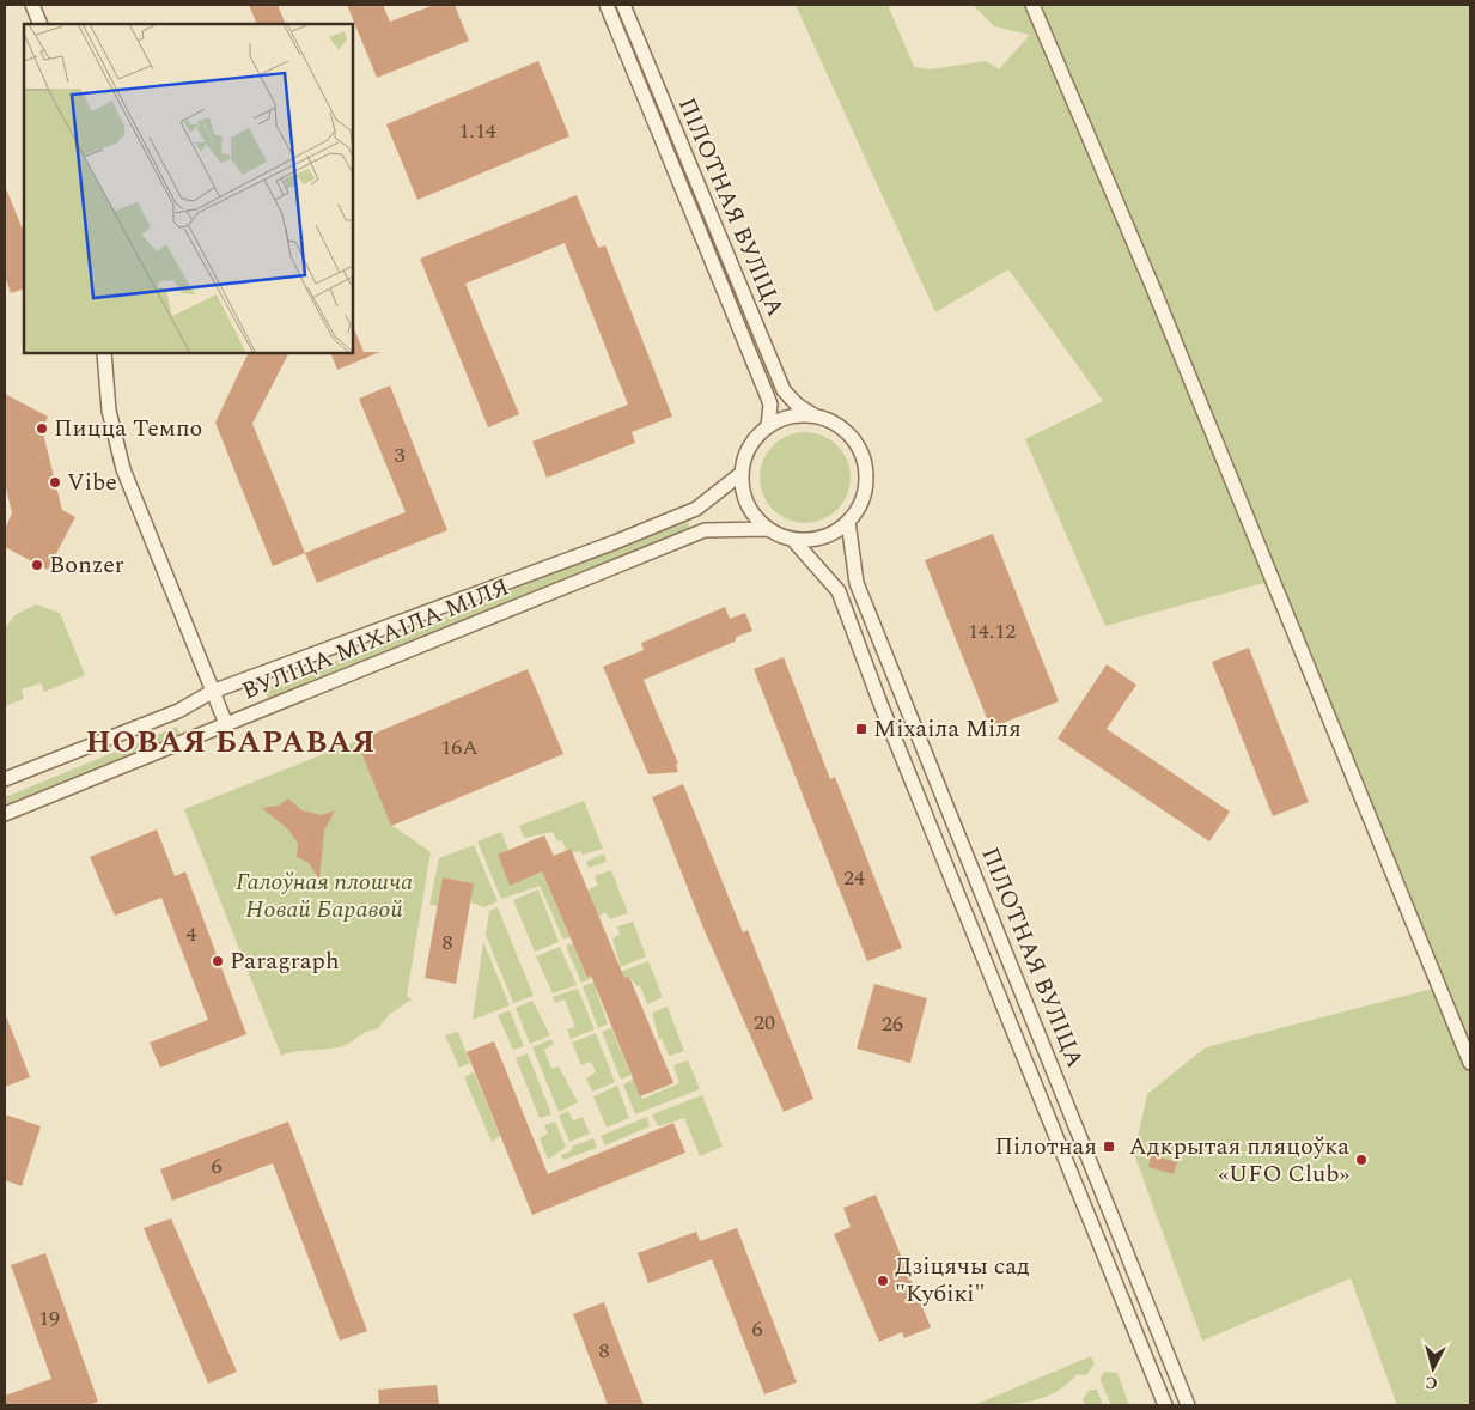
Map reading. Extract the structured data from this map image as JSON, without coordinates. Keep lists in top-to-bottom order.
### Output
{
  "streets": {
    "street": ["ПІЛОТНАЯ ВУЛІЦА", "ВУЛІЦА МІХАІЛА МІЛЯ"]
  },
  "crossings": [
    ["ПІЛОТНАЯ ВУЛІЦА", "ВУЛІЦА МІХАІЛА МІЛЯ"]
  ],
  "districts": ["НОВАЯ БАРАВАЯ"],
  "parks": ["Галоўная плошча Новай Баравой"],
  "places": {
    "other": [
      "Пицца Темпо",
      "Vibe",
      "Bonzer",
      "Paragraph",
      "Адкрытая пляцоўка «UFO Club»",
      "Дзіцячы сад \"Кубікі\""
    ],
    "transit": ["Міхаіла Міля", "Пілотная"]
  },
  "house_numbers": [
    "1.14",
    "3",
    "14.12",
    "16А",
    "24",
    "4",
    "8",
    "20",
    "26",
    "6",
    "19",
    "6",
    "8"
  ],
  "north": "bottom"
}
